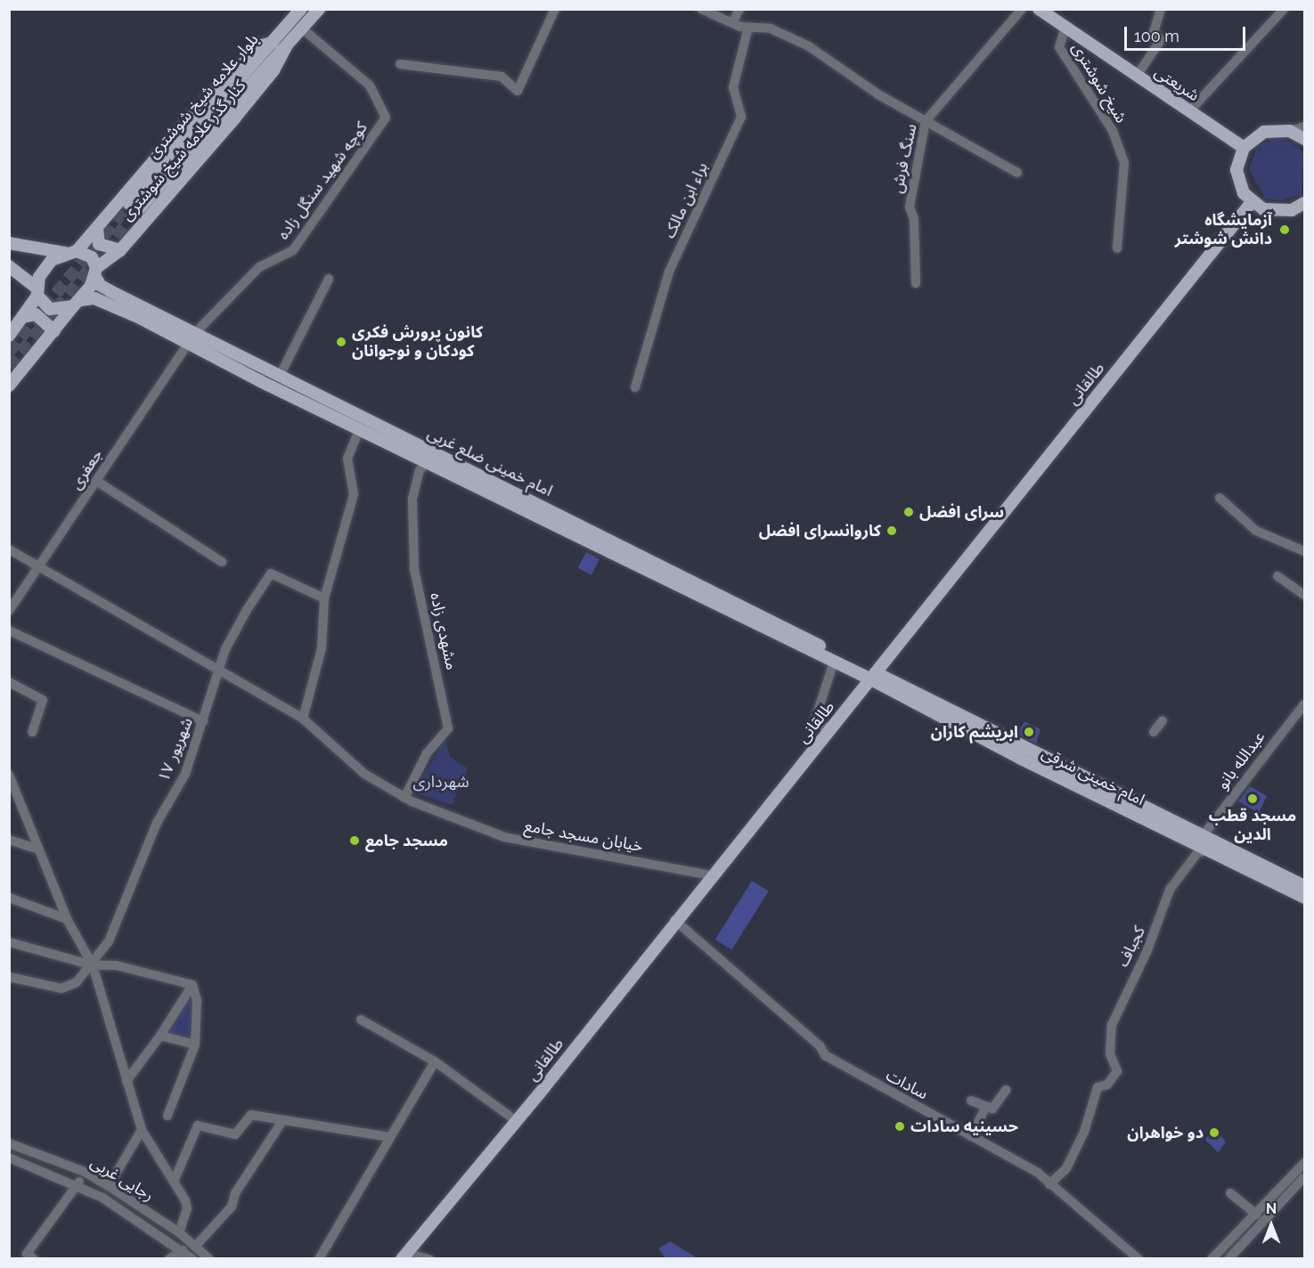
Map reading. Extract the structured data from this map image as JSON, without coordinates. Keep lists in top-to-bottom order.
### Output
{
  "streets": {
    "main road": [
      "شریعتی",
      "بلوار علامه شیخ شوشتری",
      "کنار گذر علامه شیخ شوشتری",
      "طالقانی",
      "امام خمینی ضلع غربی",
      "امام خمینی شرقی"
    ],
    "street": [
      "شیخ شوشتری",
      "سنگ فرش",
      "کوچه شهید سنگل زاده",
      "براء ابن مالک",
      "جعفری",
      "مشهدی زاده",
      "۱۷ شهریور",
      "عبدالله بانو",
      "خیابان مسجد جامع",
      "کجباف",
      "سادات",
      "رجایی غربی"
    ]
  },
  "crossings": [
    ["شیخ شوشتری", "شریعتی"],
    ["بلوار علامه شیخ شوشتری", "کنار گذر علامه شیخ شوشتری"],
    ["بلوار علامه شیخ شوشتری", "کوچه شهید سنگل زاده"],
    ["کنار گذر علامه شیخ شوشتری", "امام خمینی ضلع غربی"],
    ["کوچه شهید سنگل زاده", "امام خمینی ضلع غربی"],
    ["کوچه شهید سنگل زاده", "جعفری"],
    ["طالقانی", "امام خمینی ضلع غربی"],
    ["طالقانی", "امام خمینی شرقی"],
    ["طالقانی", "خیابان مسجد جامع"],
    ["طالقانی", "سادات"],
    ["امام خمینی ضلع غربی", "جعفری"],
    ["امام خمینی ضلع غربی", "مشهدی زاده"],
    ["امام خمینی ضلع غربی", "امام خمینی شرقی"],
    ["مشهدی زاده", "خیابان مسجد جامع"],
    ["عبدالله بانو", "امام خمینی شرقی"],
    ["امام خمینی شرقی", "کجباف"],
    ["کجباف", "سادات"]
  ],
  "parks": ["شهرداری"],
  "places": [
    "آزمایشگاه دانش شوشتر",
    "کانون پرورش فکری کودکان و نوجوانان",
    "سرای افضل",
    "کاروانسرای افضل",
    "ابریشم کاران",
    "مسجد قطب الدین",
    "مسجد جامع",
    "حسینیه سادات",
    "دو خواهران"
  ],
  "scale_bar": "100 m",
  "north": "top"
}
